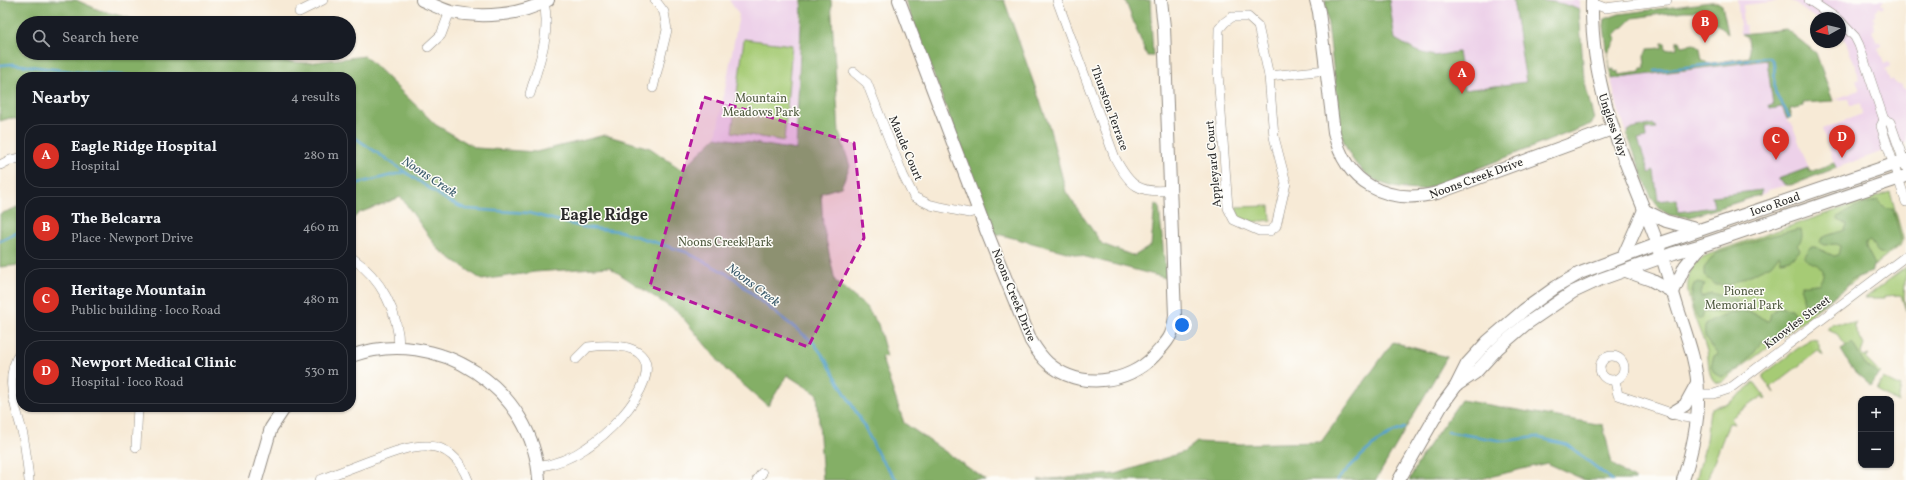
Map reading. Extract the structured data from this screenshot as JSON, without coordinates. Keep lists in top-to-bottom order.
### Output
{
  "streets": {
    "street": [
      "Thurston Terrace",
      "Ungless Way",
      "Maude Court",
      "Appleyard Court",
      "Noons Creek Drive",
      "Ioco Road",
      "Knowles Street"
    ]
  },
  "crossings": [
    ["Thurston Terrace", "Noons Creek Drive"],
    ["Ungless Way", "Noons Creek Drive"],
    ["Ungless Way", "Ioco Road"],
    ["Maude Court", "Noons Creek Drive"]
  ],
  "districts": ["Eagle Ridge"],
  "water": ["Noons Creek"],
  "parks": ["Mountain Meadows Park", "Noons Creek Park", "Pioneer Memorial Park"],
  "north": "left",
  "page": {
    "pins": [
      "B",
      "A",
      "D",
      "C"
    ],
    "search": "Search here",
    "heading": ["Nearby", "4 results"],
    "list": [
      {
        "mark": "A",
        "name": "Eagle Ridge Hospital",
        "note": "Hospital",
        "value": "280 m"
      },
      {
        "mark": "B",
        "name": "The Belcarra",
        "note": "Place · Newport Drive",
        "value": "460 m"
      },
      {
        "mark": "C",
        "name": "Heritage Mountain",
        "note": "Public building · Ioco Road",
        "value": "480 m"
      },
      {
        "mark": "D",
        "name": "Newport Medical Clinic",
        "note": "Hospital · Ioco Road",
        "value": "530 m"
      }
    ],
    "map_buttons": ["+", "−"]
  }
}
